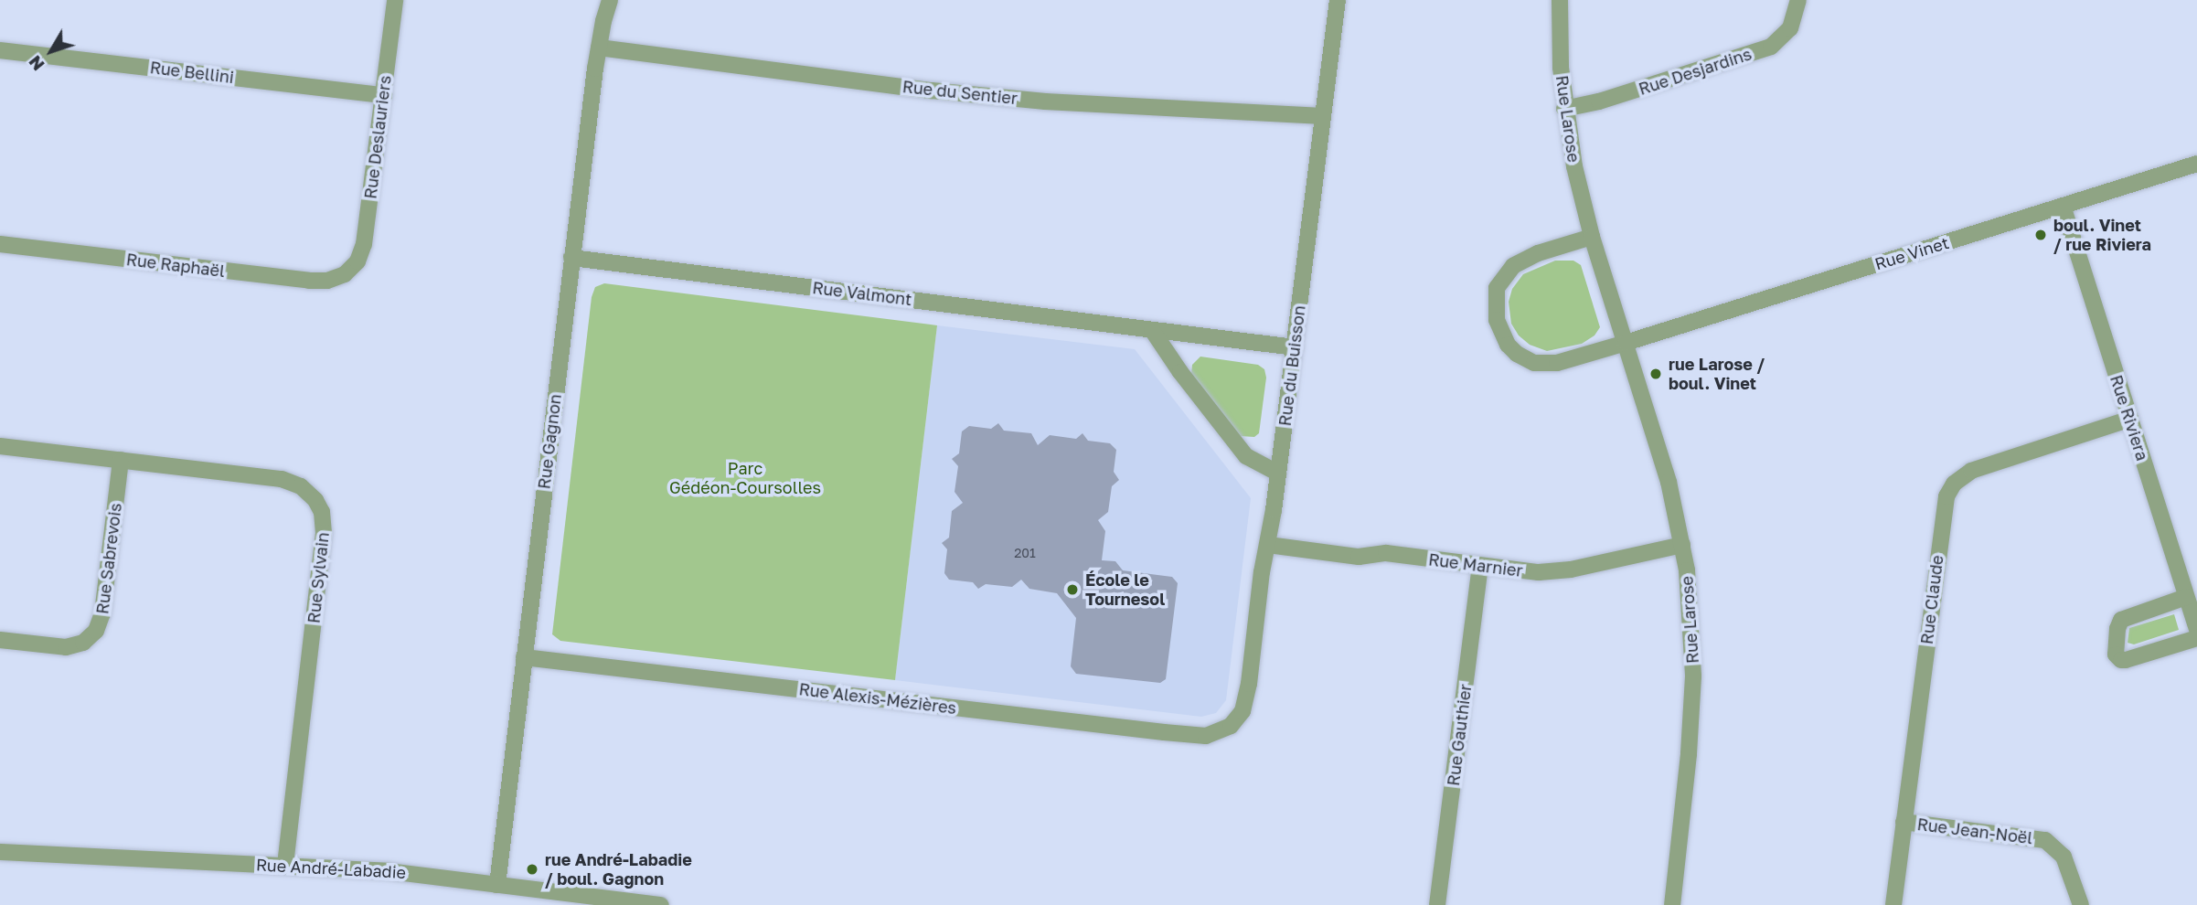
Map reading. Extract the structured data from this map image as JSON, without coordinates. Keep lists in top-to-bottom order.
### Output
{
  "streets": {
    "street": [
      "Rue Desjardins",
      "Rue Bellini",
      "Rue du Sentier",
      "Rue Larose",
      "Rue Deslauriers",
      "Rue Vinet",
      "Rue Raphaël",
      "Rue Valmont",
      "Rue du Buisson",
      "Rue Riviera",
      "Rue Gagnon",
      "Rue Sabrevois",
      "Rue Marnier",
      "Rue Sylvain",
      "Rue Claude",
      "Rue Alexis-Mézières",
      "Rue Gauthier",
      "Rue Jean-Noël",
      "Rue André-Labadie"
    ]
  },
  "crossings": [
    ["Rue Desjardins", "Rue Larose"],
    ["Rue Bellini", "Rue Deslauriers"],
    ["Rue du Sentier", "Rue du Buisson"],
    ["Rue du Sentier", "Rue Gagnon"],
    ["Rue Larose", "Rue Vinet"],
    ["Rue Larose", "Rue Marnier"],
    ["Rue Deslauriers", "Rue Raphaël"],
    ["Rue Vinet", "Rue Riviera"],
    ["Rue Valmont", "Rue du Buisson"],
    ["Rue Valmont", "Rue Gagnon"],
    ["Rue du Buisson", "Rue Marnier"],
    ["Rue du Buisson", "Rue Alexis-Mézières"],
    ["Rue Riviera", "Rue Claude"],
    ["Rue Gagnon", "Rue Alexis-Mézières"],
    ["Rue Gagnon", "Rue André-Labadie"],
    ["Rue Sabrevois", "Rue Sylvain"],
    ["Rue Marnier", "Rue Gauthier"],
    ["Rue Sylvain", "Rue André-Labadie"],
    ["Rue Claude", "Rue Jean-Noël"]
  ],
  "parks": ["Parc Gédéon-Coursolles"],
  "places": [
    "boul. Vinet / rue Riviera",
    "rue Larose / boul. Vinet",
    "École le Tournesol",
    "rue André-Labadie / boul. Gagnon"
  ],
  "house_numbers": ["201"],
  "north": "bottom left"
}
